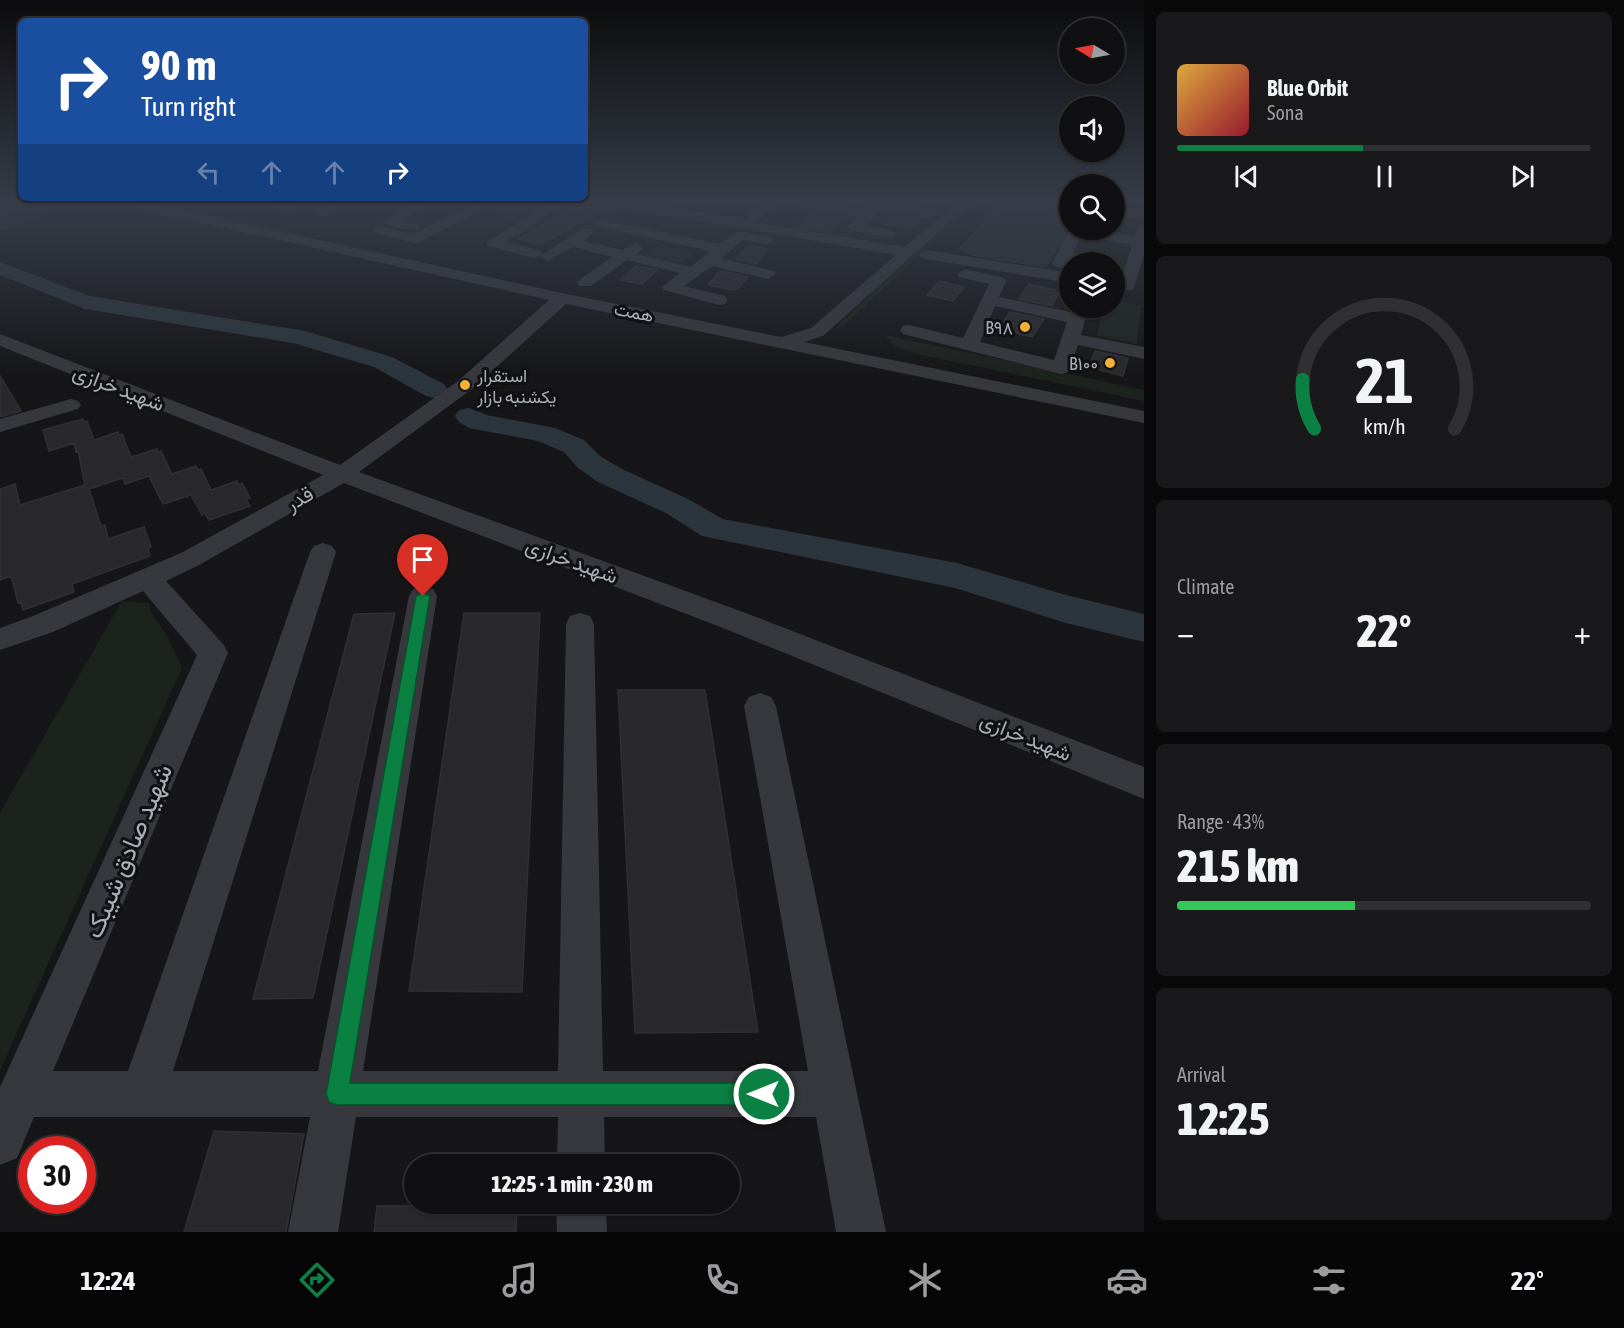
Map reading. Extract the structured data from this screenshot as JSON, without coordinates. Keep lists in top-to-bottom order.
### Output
{
  "streets": {
    "street": [
      "همت",
      "شهید خرازی",
      "قدر",
      "شهید صادق شیبک"
    ]
  },
  "crossings": [
    ["همت", "قدر"],
    ["شهید خرازی", "قدر"],
    ["قدر", "شهید صادق شیبک"]
  ],
  "places": ["B۹۸", "B۱۰۰", "استقرار یکشنبه بازار"],
  "north": "left",
  "page": {
    "turn": ["90 m", "Turn right"],
    "song": ["Blue Orbit", "Sona"],
    "tile": [
      "Climate",
      ["Range · 43%", "215 km"],
      ["Arrival", "12:25"]
    ],
    "heat": ["−", "22°", "+"],
    "limit": "30",
    "trip": "12:25 · 1 min · 230 m",
    "tabs": ["12:24", "22°"],
    "gauge": ["21", "km/h"]
  }
}
